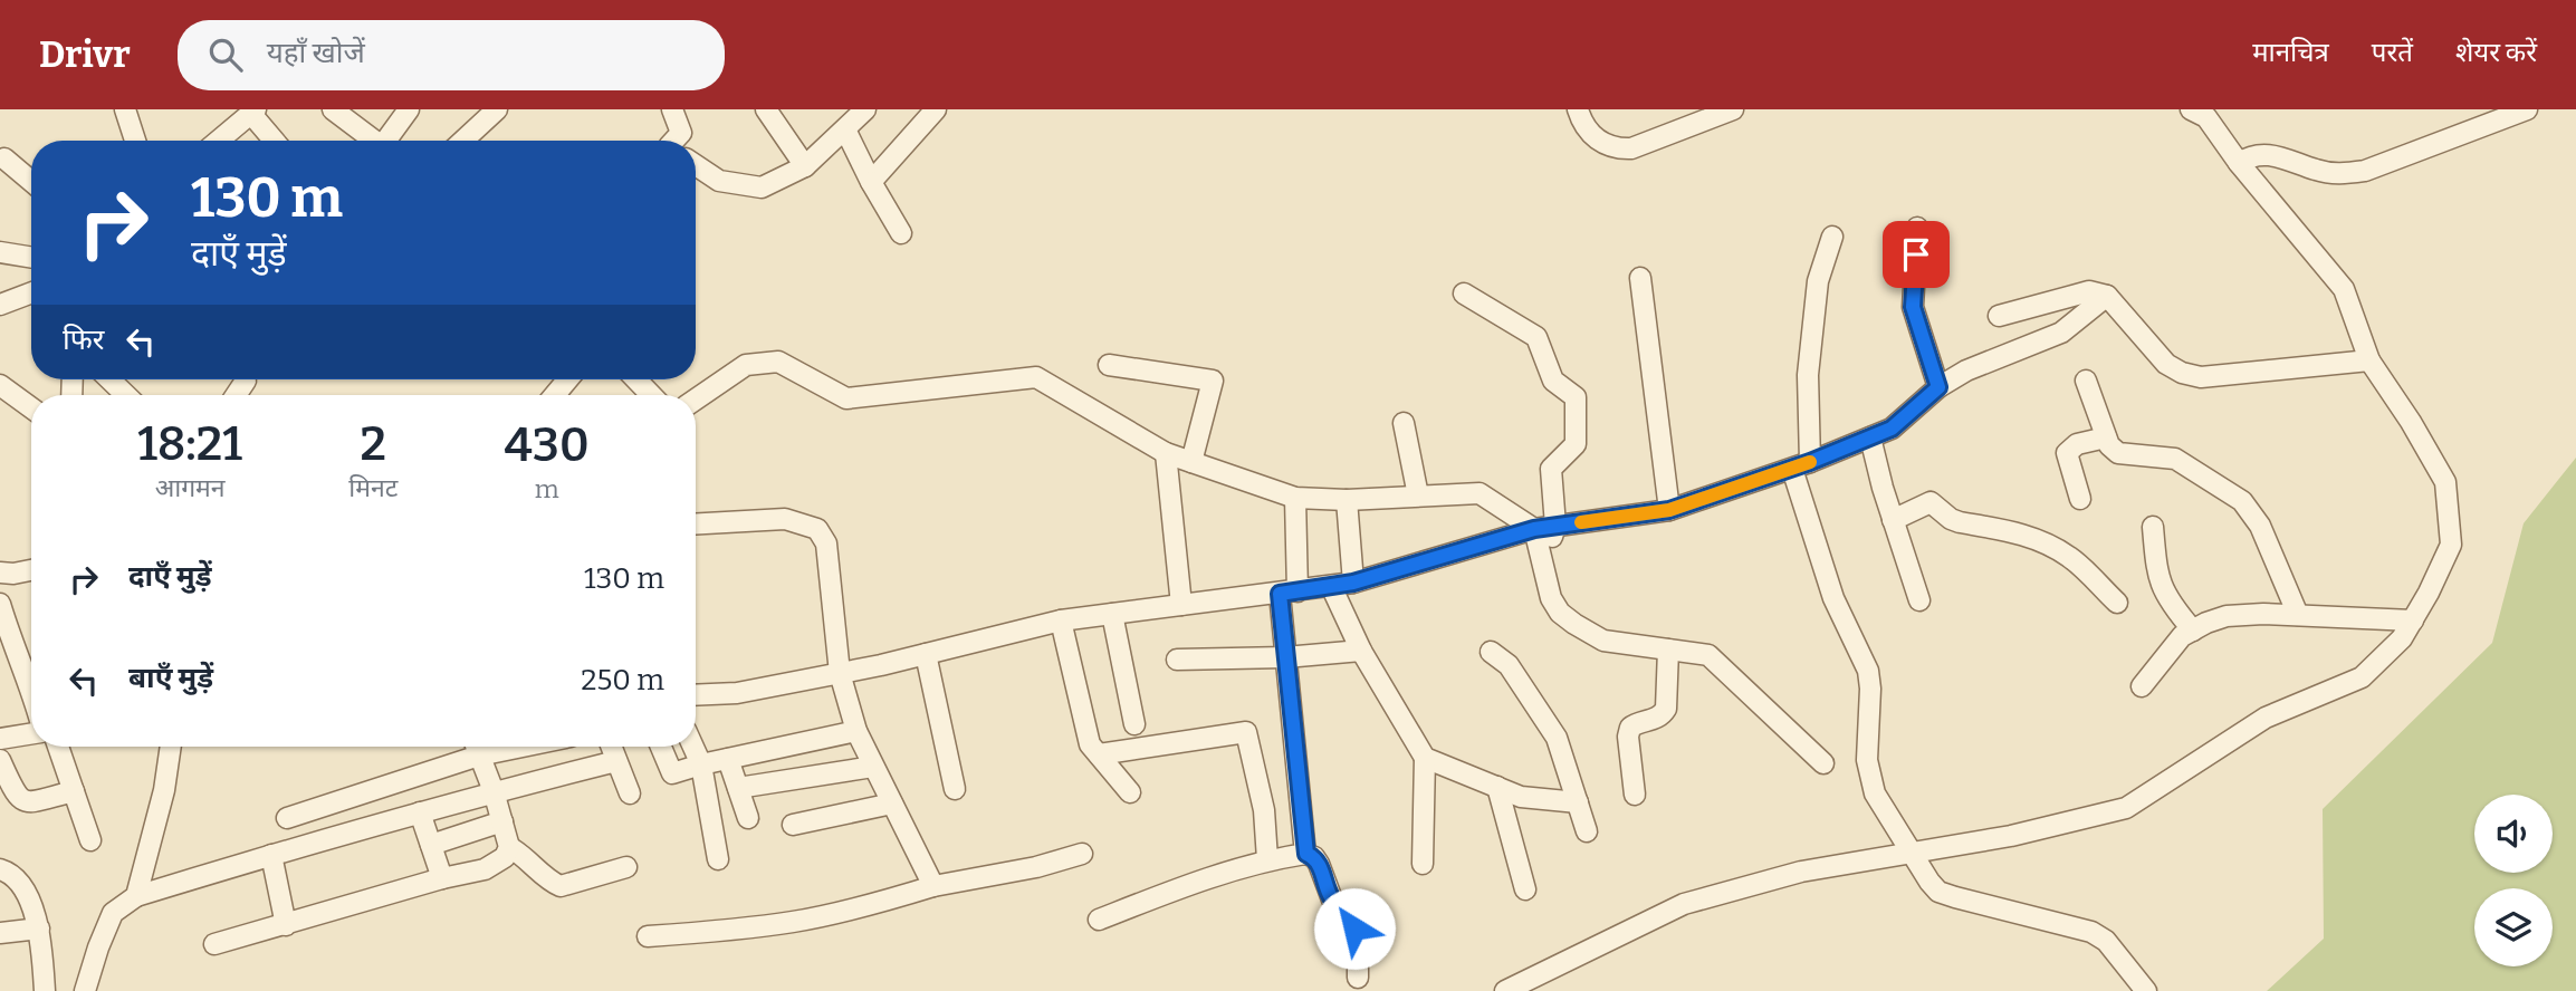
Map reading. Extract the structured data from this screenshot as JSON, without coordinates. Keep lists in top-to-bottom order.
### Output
{
  "page": {
    "header": "Drivr",
    "search": "यहाँ खोजें",
    "nav": ["मानचित्र", "परतें", "शेयर करें"],
    "turn": ["130 m", "दाएँ मुड़ें"],
    "then": "फिर",
    "eta": [
      "18:21",
      "आगमन",
      "2",
      "मिनट",
      "430",
      "m"
    ],
    "list": [
      {
        "name": "दाएँ मुड़ें",
        "value": "130 m"
      },
      {
        "name": "बाएँ मुड़ें",
        "value": "250 m"
      }
    ]
  }
}
